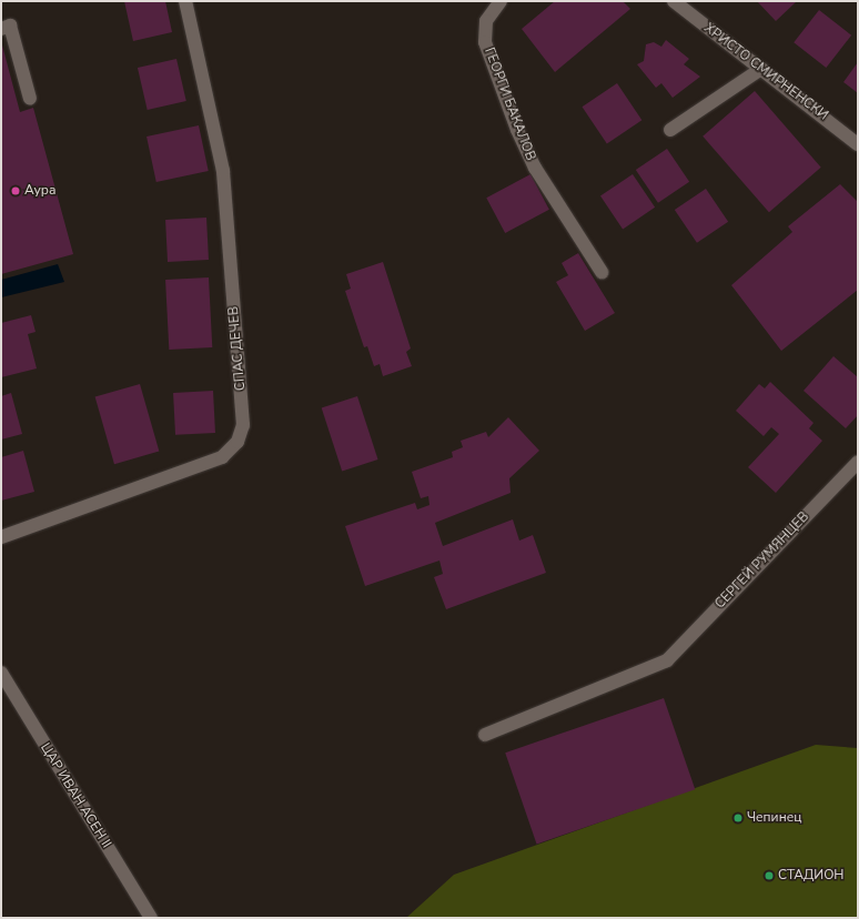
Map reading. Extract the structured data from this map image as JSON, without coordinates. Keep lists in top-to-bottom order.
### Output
{
  "streets": {
    "street": [
      "ХРИСТО СМИРНЕНСКИ",
      "ГЕОРГИ БАКАЛОВ",
      "СПАС ДЕЧЕВ",
      "СЕРГЕЙ РУМЯНЦЕВ",
      "ЦАР ИВАН АСЕН II"
    ]
  },
  "places": ["Аура", "Чепинец", "СТАДИОН"]
}
